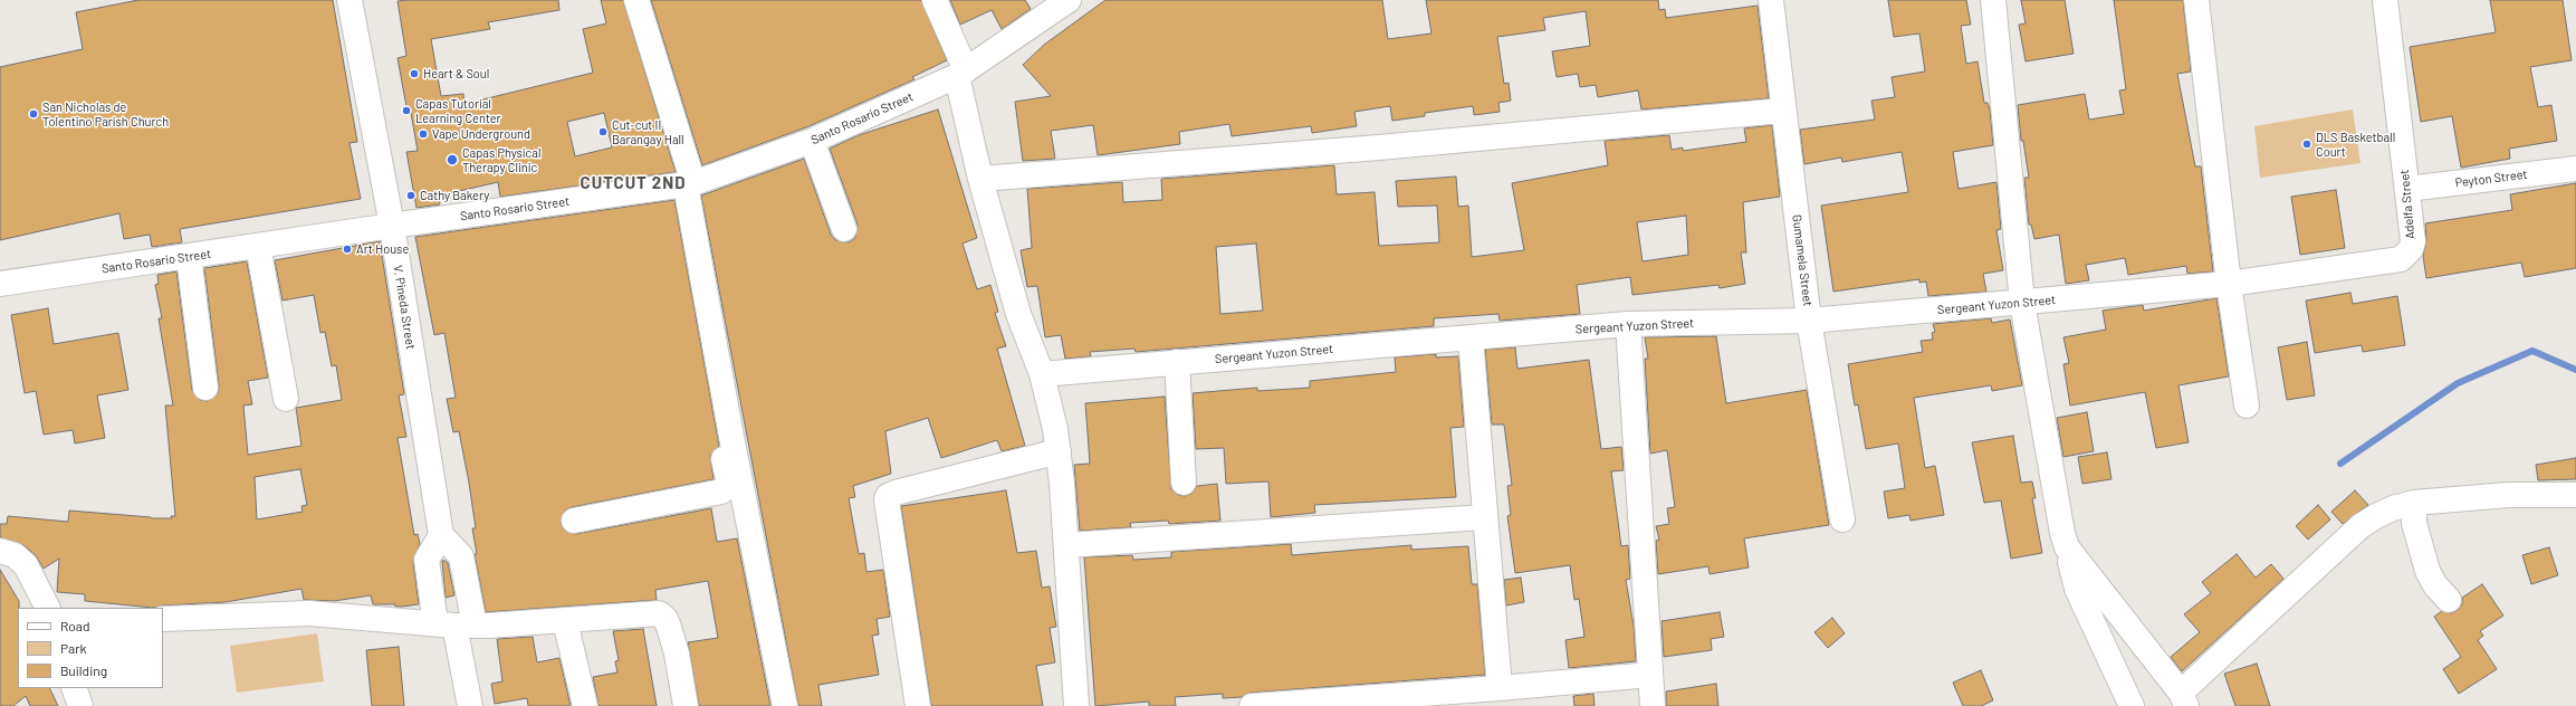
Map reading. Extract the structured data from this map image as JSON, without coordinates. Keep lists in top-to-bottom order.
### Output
{
  "streets": {
    "street": [
      "Santo Rosario Street",
      "Peyton Street",
      "Adelfa Street",
      "Gumamela Street",
      "Sergeant Yuzon Street",
      "V. Pineda Street"
    ]
  },
  "crossings": [
    ["Santo Rosario Street", "V. Pineda Street"],
    ["Peyton Street", "Adelfa Street"],
    ["Adelfa Street", "Sergeant Yuzon Street"],
    ["Gumamela Street", "Sergeant Yuzon Street"]
  ],
  "districts": ["CUTCUT 2ND"],
  "places": [
    "Heart & Soul",
    "Capas Tutorial Learning Center",
    "San Nicholas de Tolentino Parish Church",
    "Cut-cut II Barangay Hall",
    "Vape Underground",
    "DLS Basketball Court",
    "Capas Physical Therapy Clinic",
    "Cathy Bakery",
    "Art House"
  ],
  "legend": ["Road", "Park", "Building"]
}
